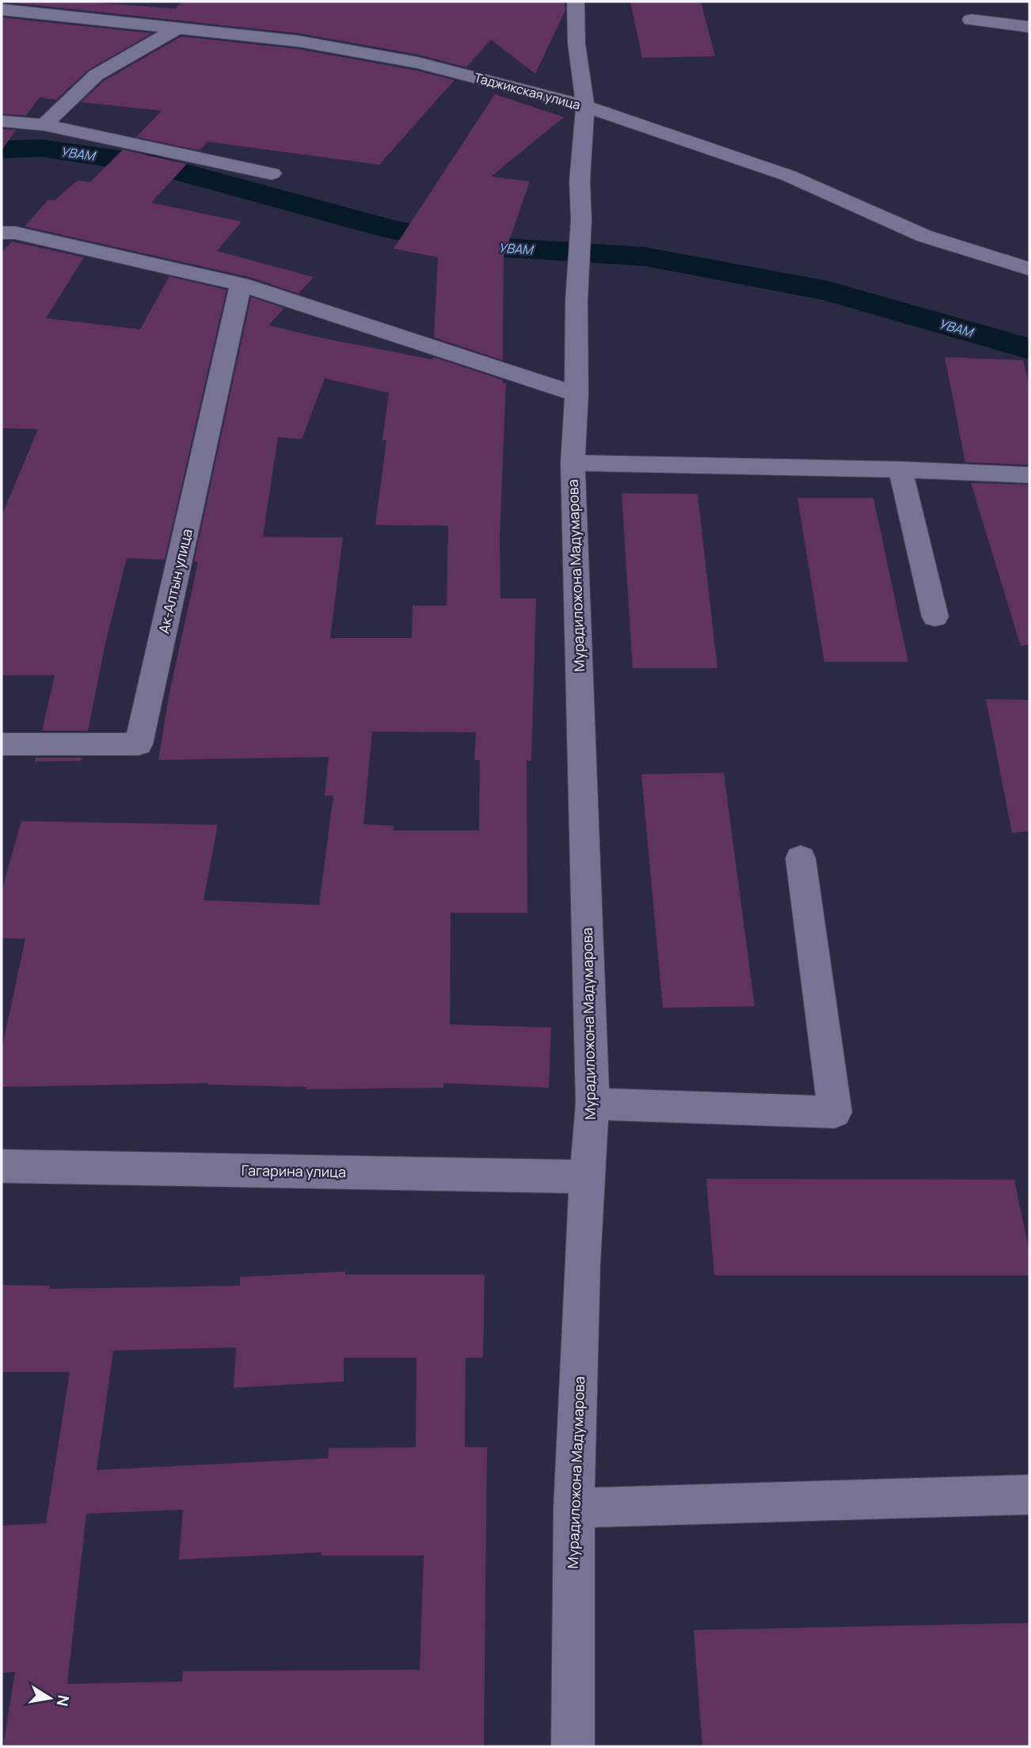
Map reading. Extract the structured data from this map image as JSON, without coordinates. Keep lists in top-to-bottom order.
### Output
{
  "streets": {
    "street": [
      "Таджикская улица",
      "Мурадиложона Мадумарова",
      "Ак-Алтын улица",
      "Гагарина улица"
    ]
  },
  "crossings": [
    ["Таджикская улица", "Мурадиложона Мадумарова"],
    ["Мурадиложона Мадумарова", "Гагарина улица"]
  ],
  "water": ["УВАМ"],
  "north": "right"
}
